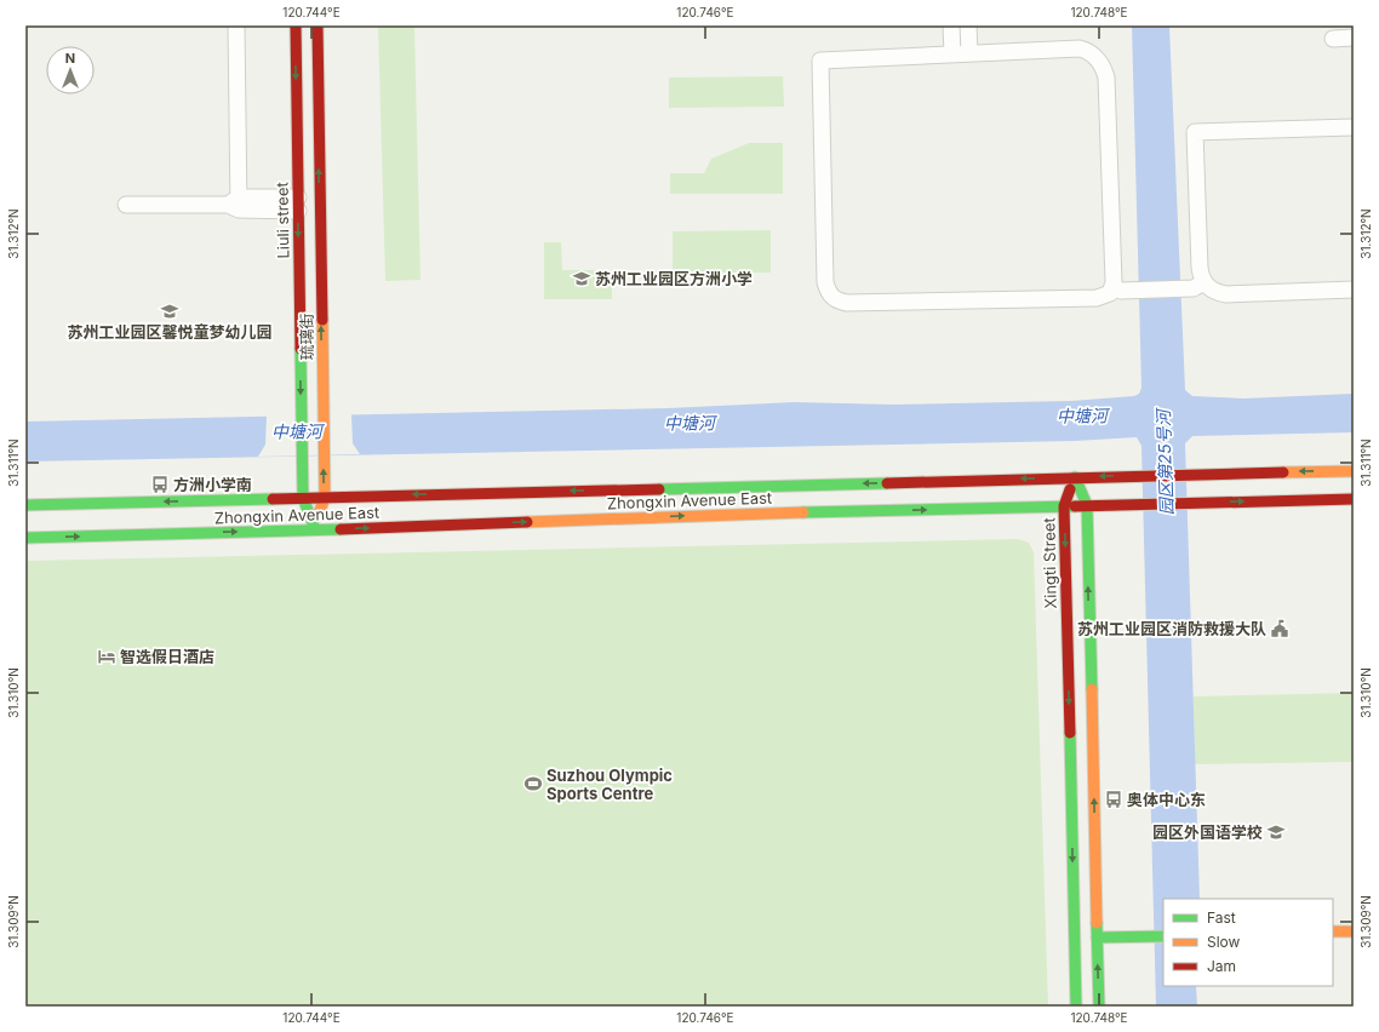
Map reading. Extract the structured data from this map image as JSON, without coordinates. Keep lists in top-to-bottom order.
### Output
{
  "streets": {
    "main road": [
      "Liuli street",
      "琉璃街",
      "Zhongxin Avenue East",
      "Xingti Street"
    ]
  },
  "crossings": [
    ["Liuli street", "Zhongxin Avenue East"],
    ["琉璃街", "Zhongxin Avenue East"],
    ["Zhongxin Avenue East", "Xingti Street"]
  ],
  "one_way": ["Liuli street", "琉璃街"],
  "water": ["中塘河", "园区第25号河"],
  "places": {
    "school or university": ["苏州工业园区方洲小学", "苏州工业园区馨悦童梦幼儿园", "园区外国语学校"],
    "bus stop": ["方洲小学南", "奥体中心东"],
    "public building": ["苏州工业园区消防救援大队"],
    "hotel": ["智选假日酒店"],
    "sports": ["Suzhou Olympic Sports Centre"]
  },
  "legend": ["Fast", "Slow", "Jam"],
  "north": "top",
  "coordinates": [
    "120.744°E",
    "120.746°E",
    "120.748°E",
    "31.312°N",
    "31.311°N",
    "31.310°N",
    "31.309°N"
  ]
}
